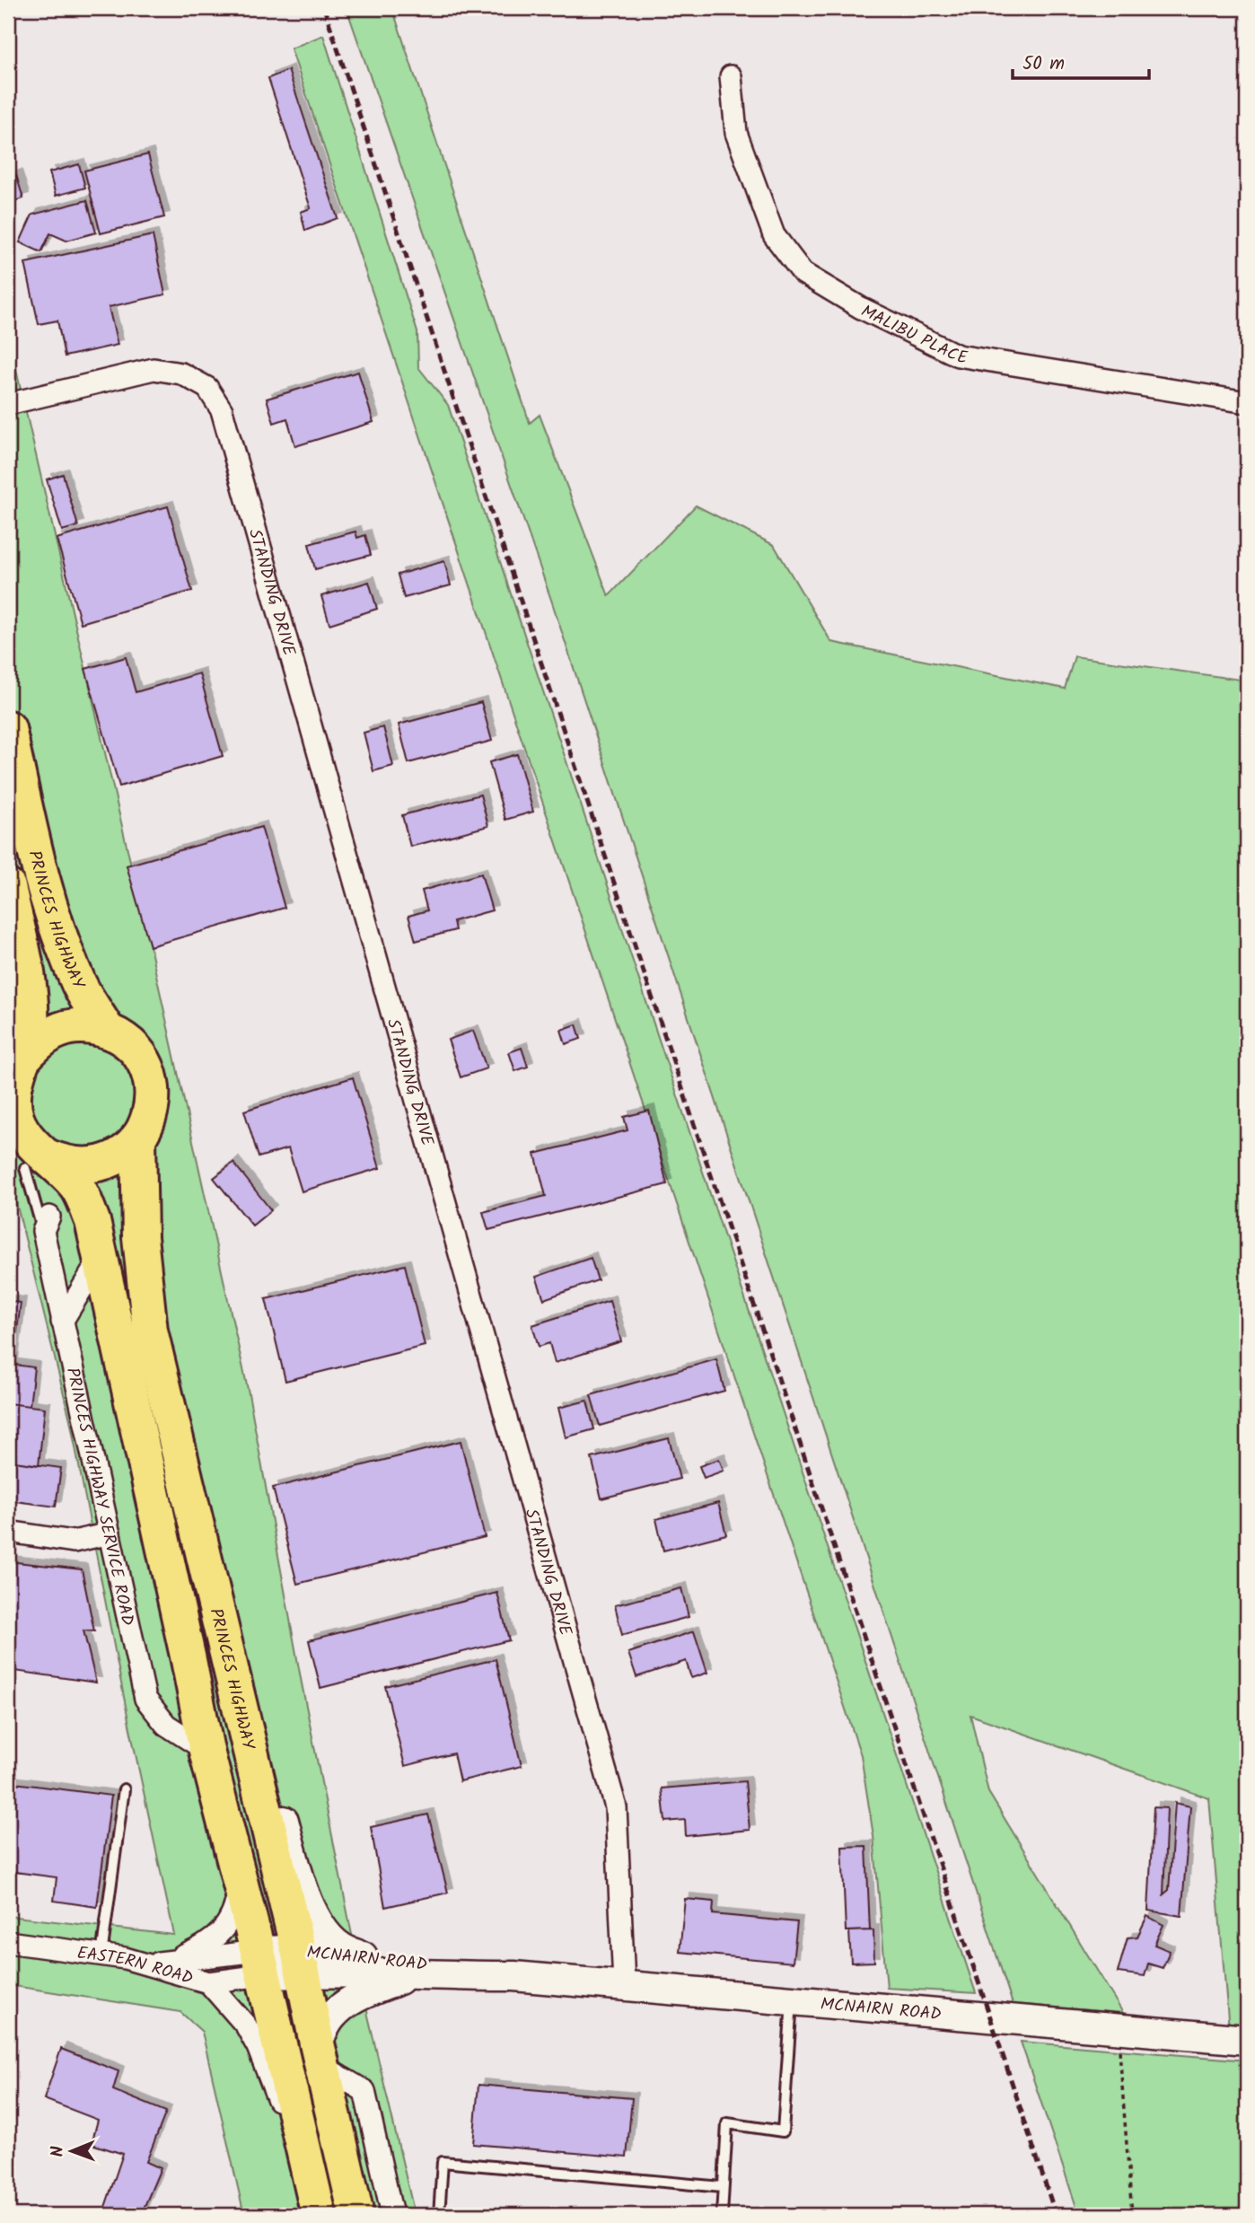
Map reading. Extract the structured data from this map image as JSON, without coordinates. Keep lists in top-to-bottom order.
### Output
{
  "streets": {
    "highway": ["PRINCES HIGHWAY"],
    "street": [
      "MALIBU PLACE",
      "STANDING DRIVE",
      "PRINCES HIGHWAY SERVICE ROAD",
      "MCNAIRN ROAD",
      "EASTERN ROAD"
    ]
  },
  "crossings": [
    ["STANDING DRIVE", "MCNAIRN ROAD"],
    ["PRINCES HIGHWAY", "MCNAIRN ROAD"],
    ["MCNAIRN ROAD", "EASTERN ROAD"]
  ],
  "scale_bar": "50 m",
  "north": "left"
}
